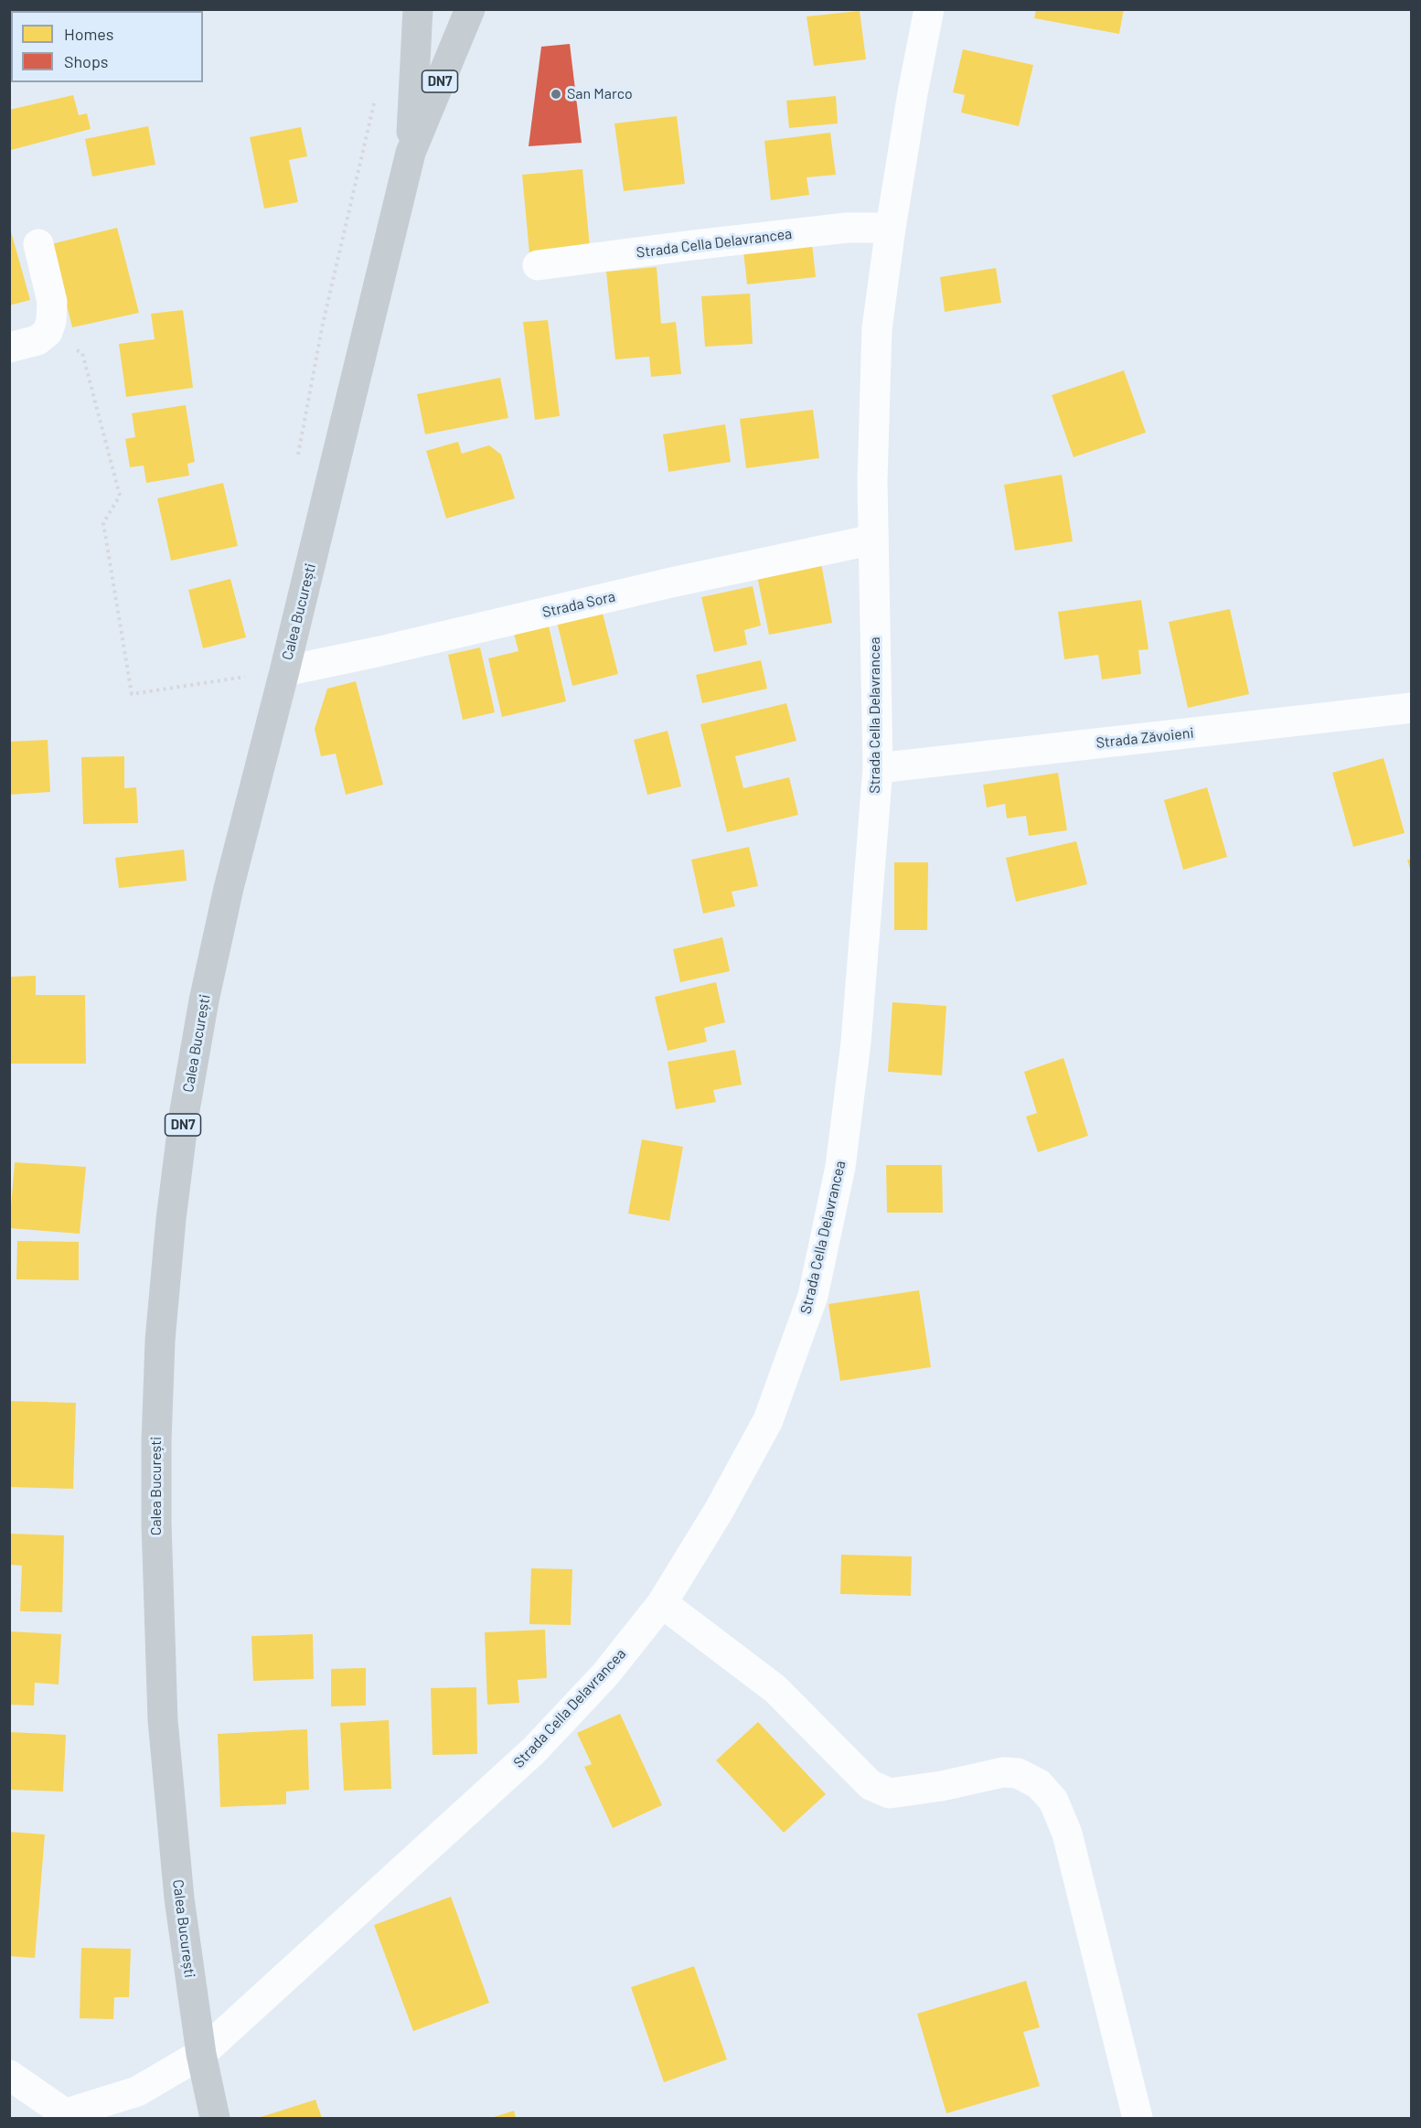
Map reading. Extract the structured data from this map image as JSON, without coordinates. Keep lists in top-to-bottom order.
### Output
{
  "streets": {
    "highway": ["DN7", "Calea București"],
    "street": ["Strada Cella Delavrancea", "Strada Sora", "Strada Zăvoieni"]
  },
  "crossings": [
    ["Strada Cella Delavrancea", "Strada Sora"],
    ["Strada Cella Delavrancea", "Calea București"],
    ["Strada Cella Delavrancea", "Strada Zăvoieni"],
    ["Strada Sora", "Calea București"]
  ],
  "places": ["San Marco"],
  "legend": ["Homes", "Shops"]
}
